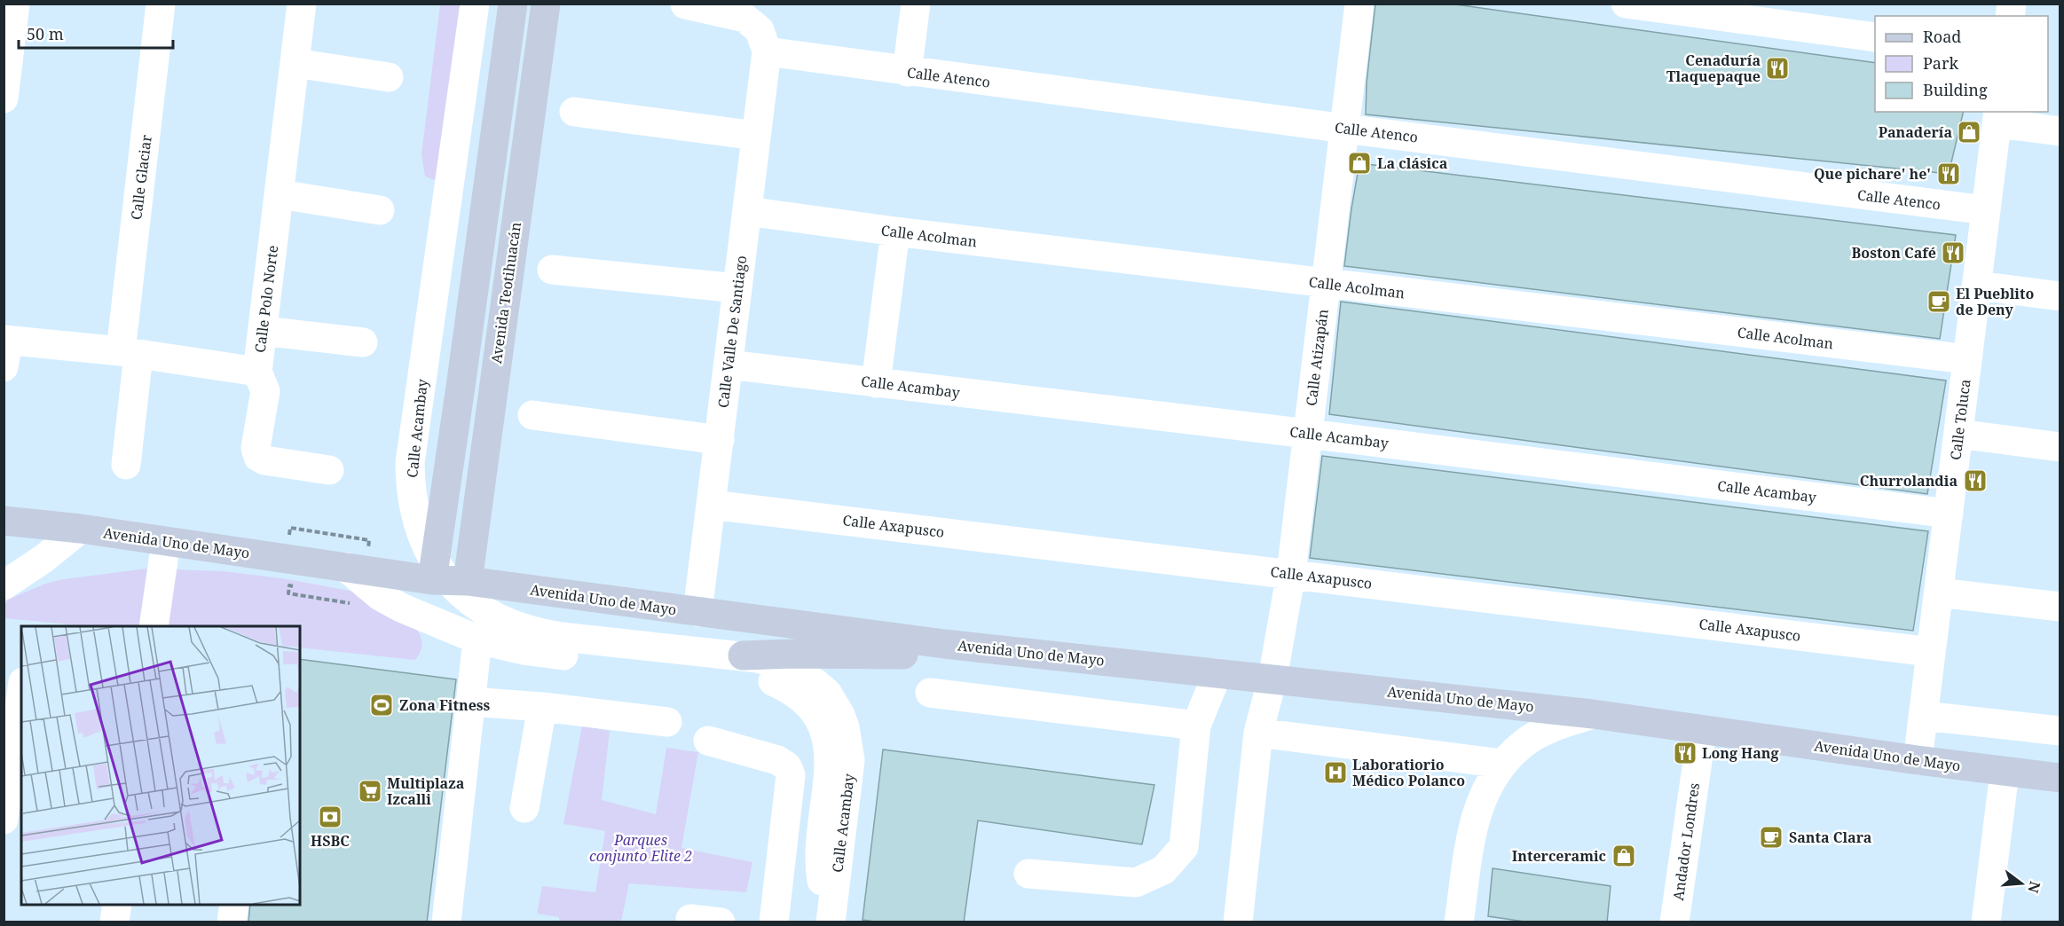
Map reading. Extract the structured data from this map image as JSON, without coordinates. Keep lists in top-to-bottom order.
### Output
{
  "streets": {
    "main road": ["Avenida Teotihuacán", "Avenida Uno de Mayo"],
    "street": [
      "Calle Atenco",
      "Calle Glaciar",
      "Calle Acolman",
      "Calle Polo Norte",
      "Calle Valle De Santiago",
      "Calle Atizapán",
      "Calle Acambay",
      "Calle Toluca",
      "Calle Axapusco",
      "Andador Londres"
    ]
  },
  "crossings": [
    ["Calle Atenco", "Calle Valle De Santiago"],
    ["Calle Atenco", "Calle Atizapán"],
    ["Calle Atenco", "Calle Toluca"],
    ["Calle Glaciar", "Calle Polo Norte"],
    ["Calle Acolman", "Calle Valle De Santiago"],
    ["Calle Acolman", "Calle Atizapán"],
    ["Calle Acolman", "Calle Toluca"],
    ["Avenida Teotihuacán", "Avenida Uno de Mayo"],
    ["Calle Valle De Santiago", "Calle Acambay"],
    ["Calle Valle De Santiago", "Calle Axapusco"],
    ["Calle Valle De Santiago", "Avenida Uno de Mayo"],
    ["Calle Atizapán", "Calle Acambay"],
    ["Calle Atizapán", "Calle Axapusco"],
    ["Calle Atizapán", "Avenida Uno de Mayo"],
    ["Calle Acambay", "Calle Toluca"],
    ["Calle Acambay", "Avenida Uno de Mayo"],
    ["Calle Toluca", "Calle Axapusco"],
    ["Calle Toluca", "Avenida Uno de Mayo"],
    ["Avenida Uno de Mayo", "Andador Londres"]
  ],
  "parks": ["Parques conjunto Elite 2"],
  "places": {
    "restaurant": [
      "Cenaduría Tlaquepaque",
      "Que pichare' he'",
      "Boston Café",
      "Churrolandia",
      "Long Hang"
    ],
    "shop": ["Panadería", "La clásica", "Interceramic"],
    "cafe": ["El Pueblito de Deny", "Santa Clara"],
    "sports": ["Zona Fitness"],
    "hospital": ["Laboratiorio Médico Polanco"],
    "supermarket": ["Multiplaza Izcalli"],
    "bank": ["HSBC"]
  },
  "legend": ["Road", "Park", "Building"],
  "scale_bar": "50 m",
  "north": "right"
}
